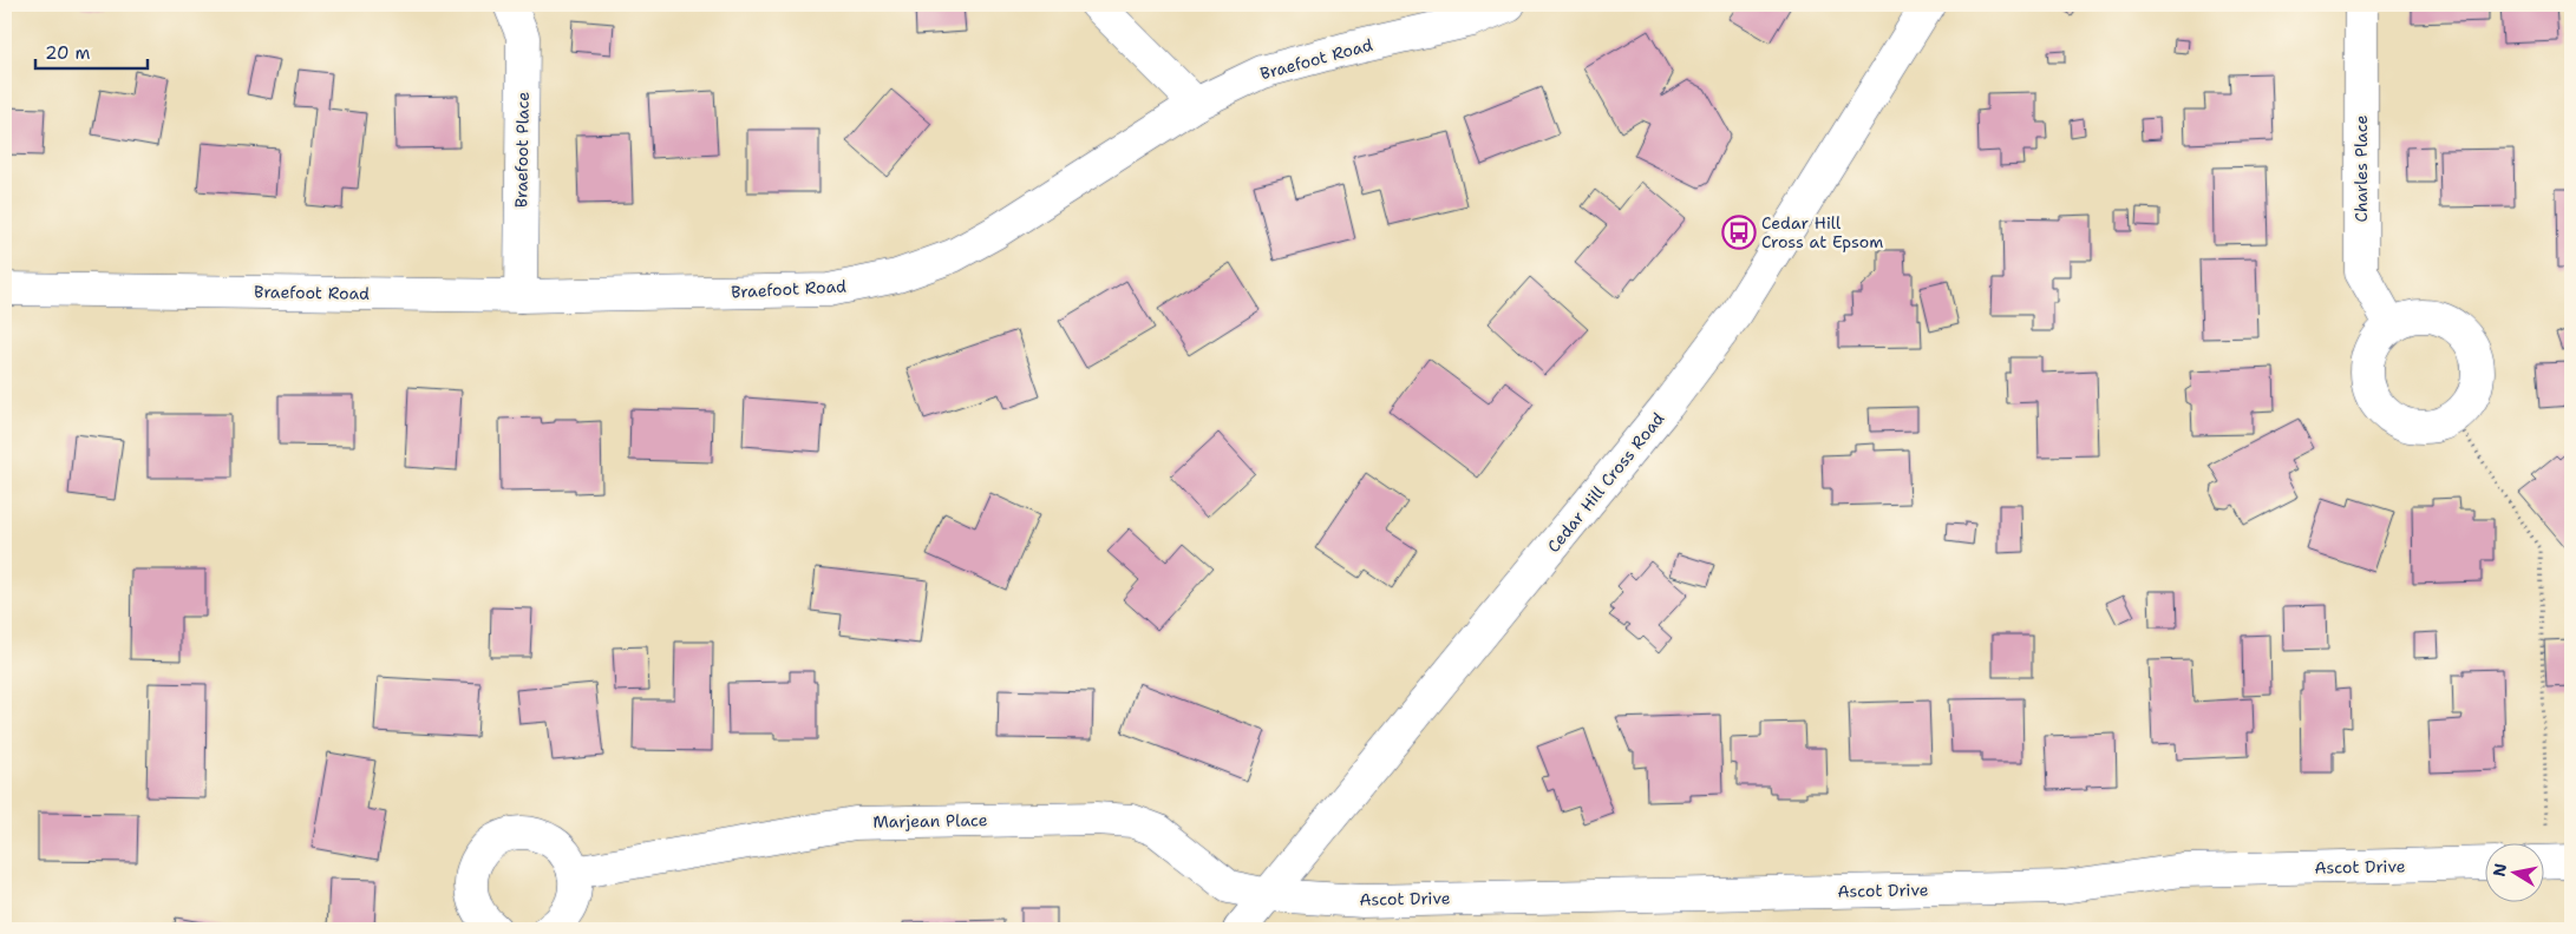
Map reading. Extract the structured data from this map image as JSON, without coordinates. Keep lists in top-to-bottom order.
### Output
{
  "streets": {
    "street": [
      "Braefoot Road",
      "Braefoot Place",
      "Charles Place",
      "Cedar Hill Cross Road",
      "Marjean Place",
      "Ascot Drive"
    ]
  },
  "crossings": [
    ["Braefoot Road", "Braefoot Place"],
    ["Cedar Hill Cross Road", "Marjean Place"],
    ["Cedar Hill Cross Road", "Ascot Drive"],
    ["Marjean Place", "Ascot Drive"]
  ],
  "places": {
    "bus stop": ["Cedar Hill Cross at Epsom"]
  },
  "scale_bar": "20 m",
  "north": "left"
}
